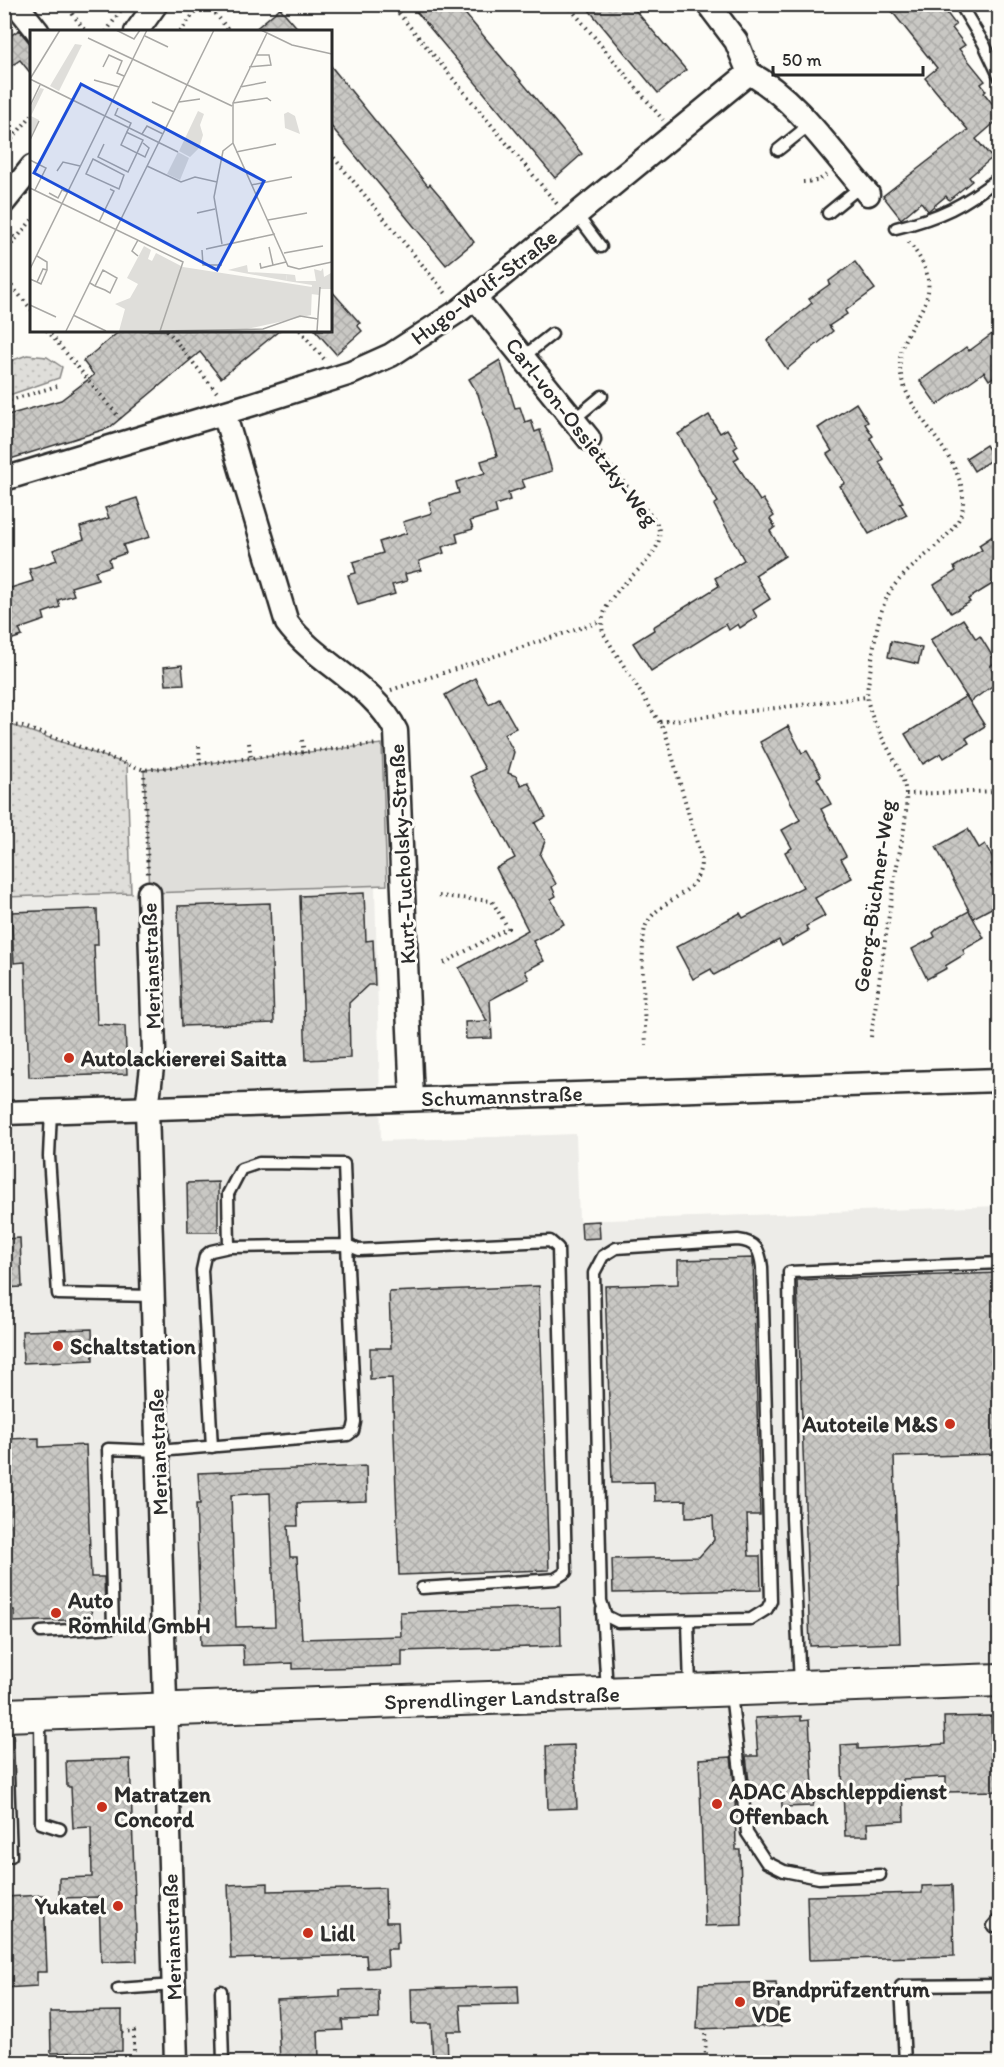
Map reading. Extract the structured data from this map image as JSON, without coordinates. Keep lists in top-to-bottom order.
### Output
{
  "streets": {
    "main road": ["Sprendlinger Landstraße"],
    "street": [
      "Hugo-Wolf-Straße",
      "Carl-von-Ossietzky-Weg",
      "Kurt-Tucholsky-Straße",
      "Merianstraße",
      "Schumannstraße"
    ],
    "path": ["Georg-Büchner-Weg"]
  },
  "crossings": [
    ["Hugo-Wolf-Straße", "Carl-von-Ossietzky-Weg"],
    ["Hugo-Wolf-Straße", "Kurt-Tucholsky-Straße"],
    ["Kurt-Tucholsky-Straße", "Schumannstraße"],
    ["Merianstraße", "Schumannstraße"],
    ["Merianstraße", "Sprendlinger Landstraße"]
  ],
  "places": [
    "Autolackiererei Saitta",
    "Schaltstation",
    "Autoteile M&S",
    "Auto Römhild GmbH",
    "ADAC Abschleppdienst Offenbach",
    "Matratzen Concord",
    "Yukatel",
    "Lidl",
    "Brandprüfzentrum VDE"
  ],
  "scale_bar": "50 m"
}
